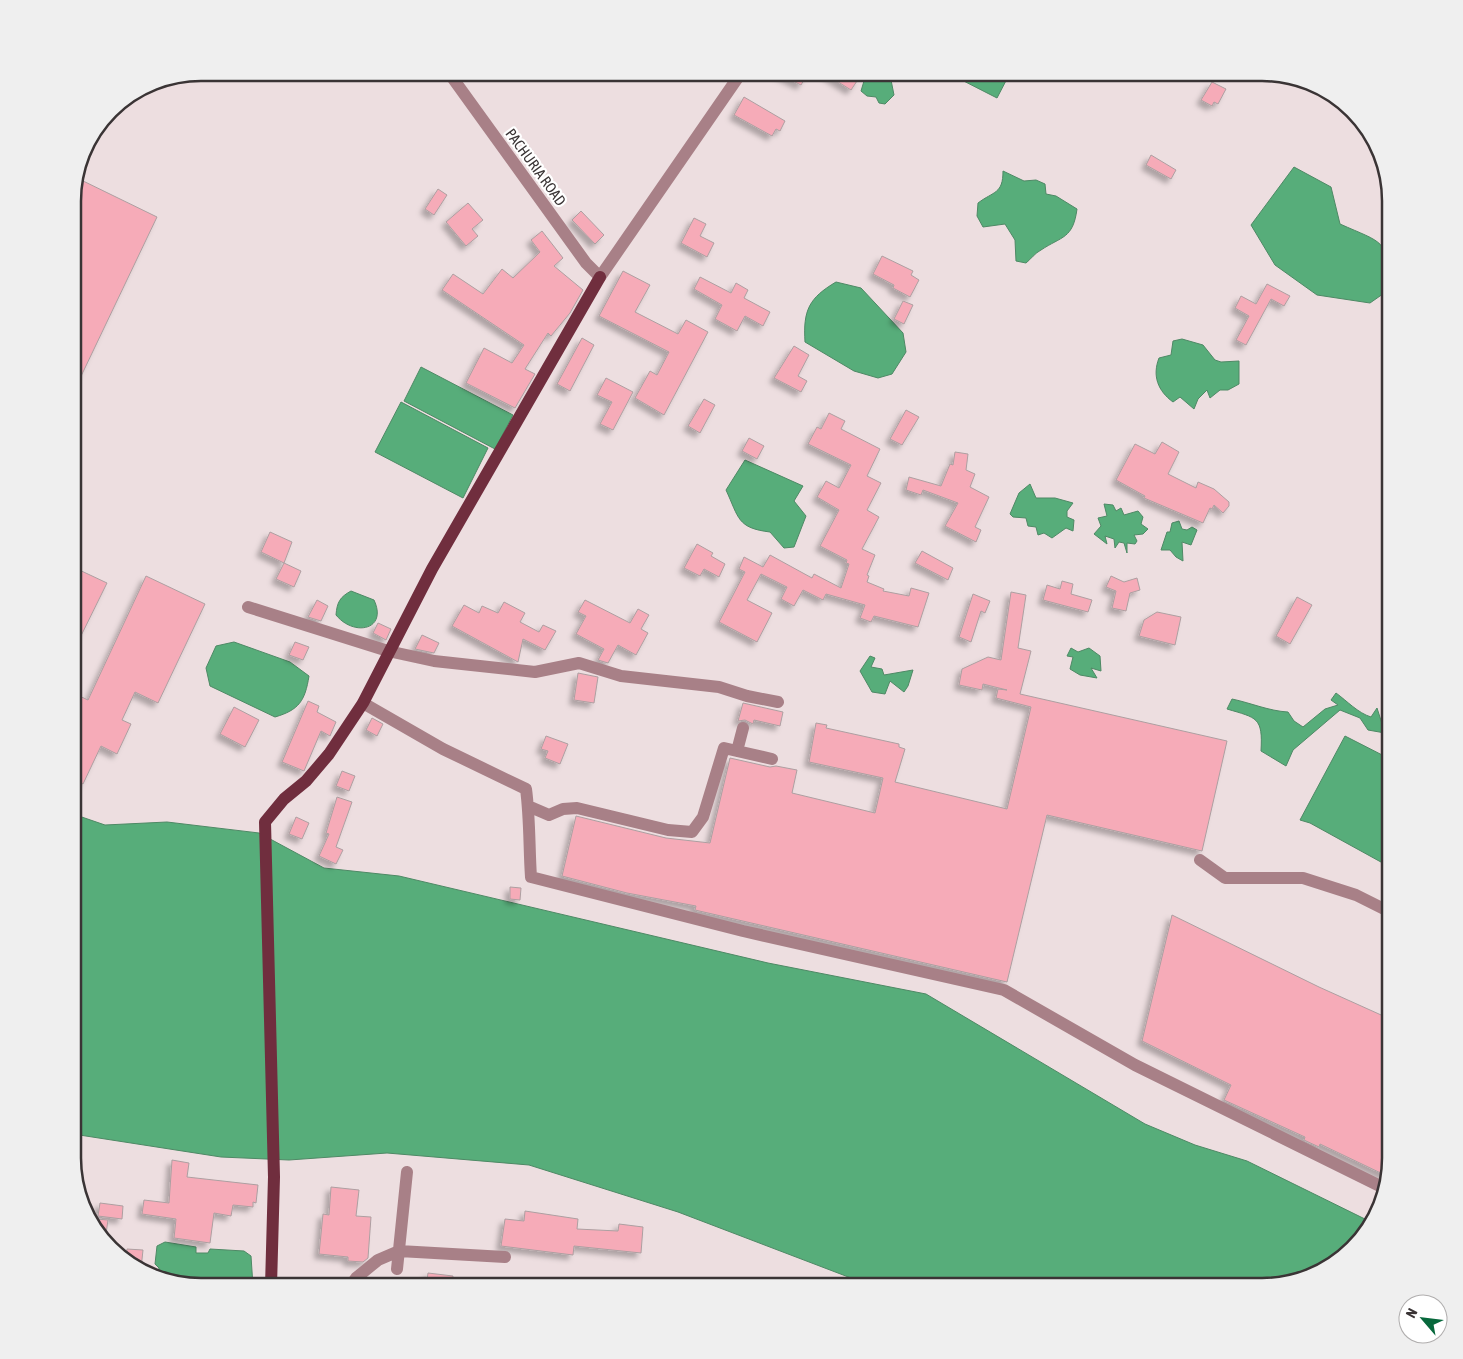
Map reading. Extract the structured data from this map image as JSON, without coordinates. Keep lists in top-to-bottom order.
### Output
{
  "streets": {
    "street": ["PACHURIA ROAD"]
  },
  "north": "top left"
}
